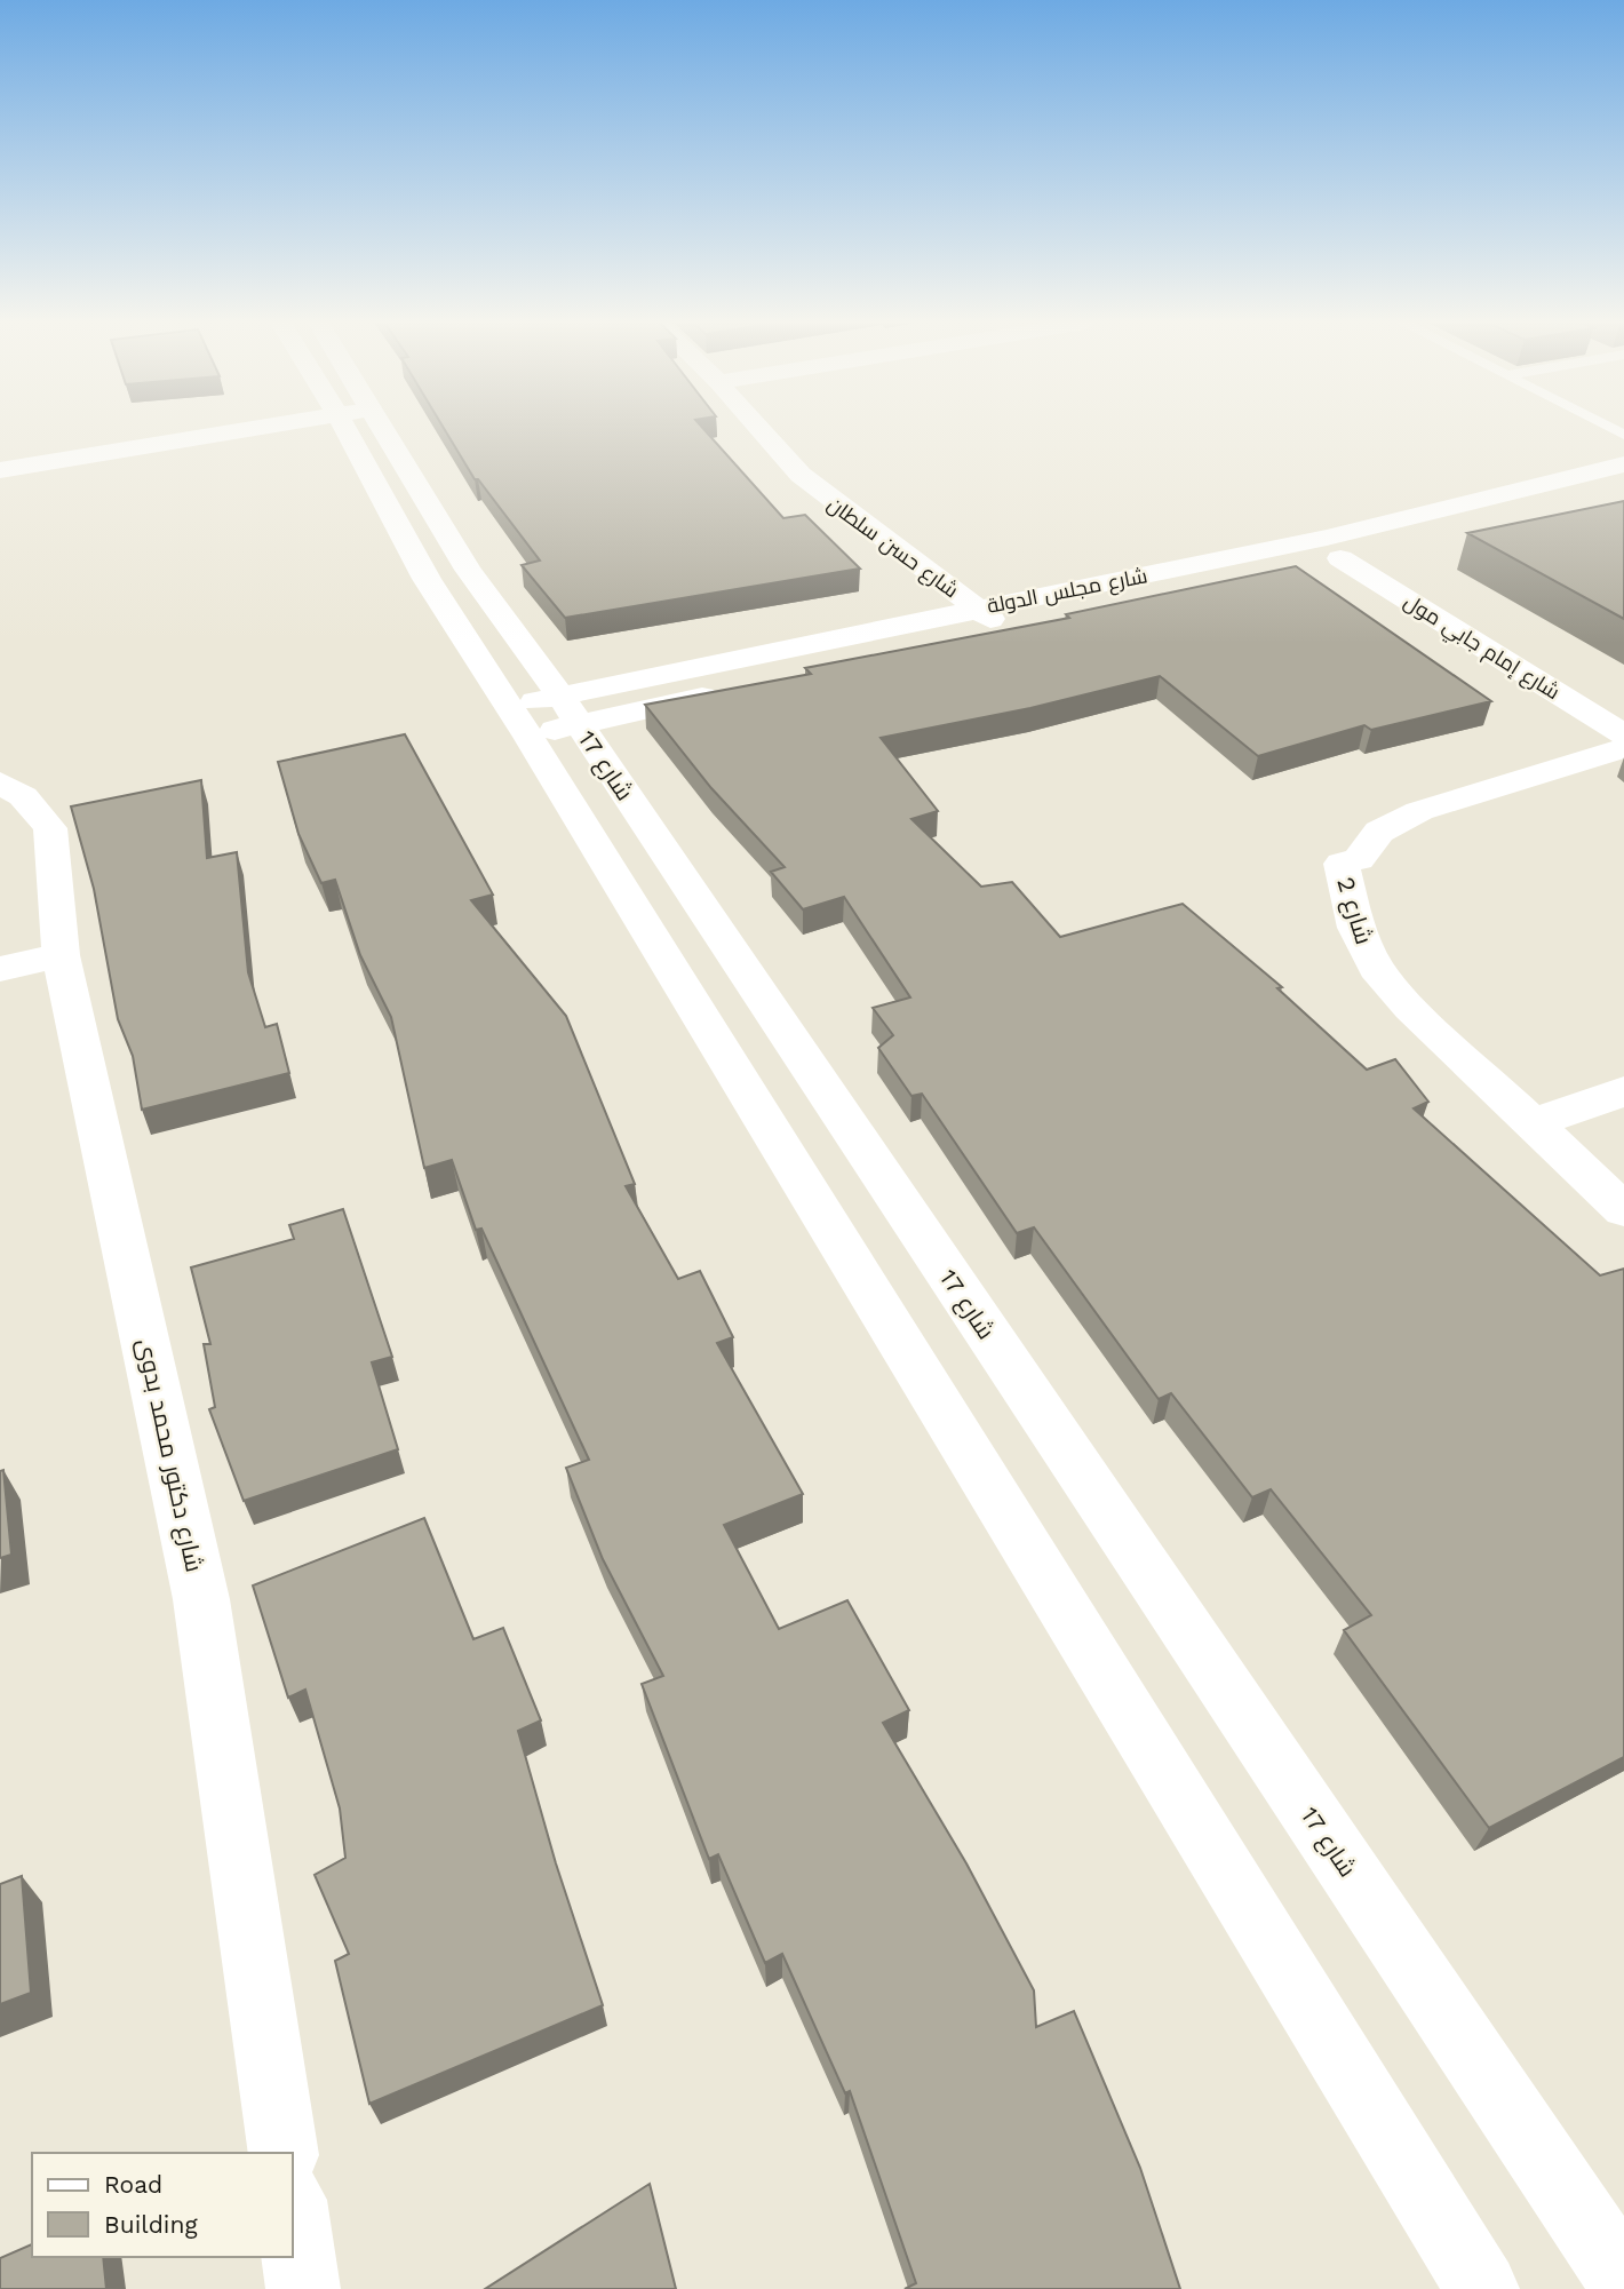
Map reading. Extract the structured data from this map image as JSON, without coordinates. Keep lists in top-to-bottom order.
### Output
{
  "streets": {
    "street": [
      "شارع حسن سلطان",
      "شارع مجلس الدولة",
      "شارع إمام جابي مول",
      "شارع 17",
      "شارع 2",
      "شارع دكتور محمد بدوى"
    ]
  },
  "crossings": [
    ["شارع حسن سلطان", "شارع مجلس الدولة"],
    ["شارع مجلس الدولة", "شارع إمام جابي مول"],
    ["شارع مجلس الدولة", "شارع 17"]
  ],
  "legend": ["Road", "Building"]
}
